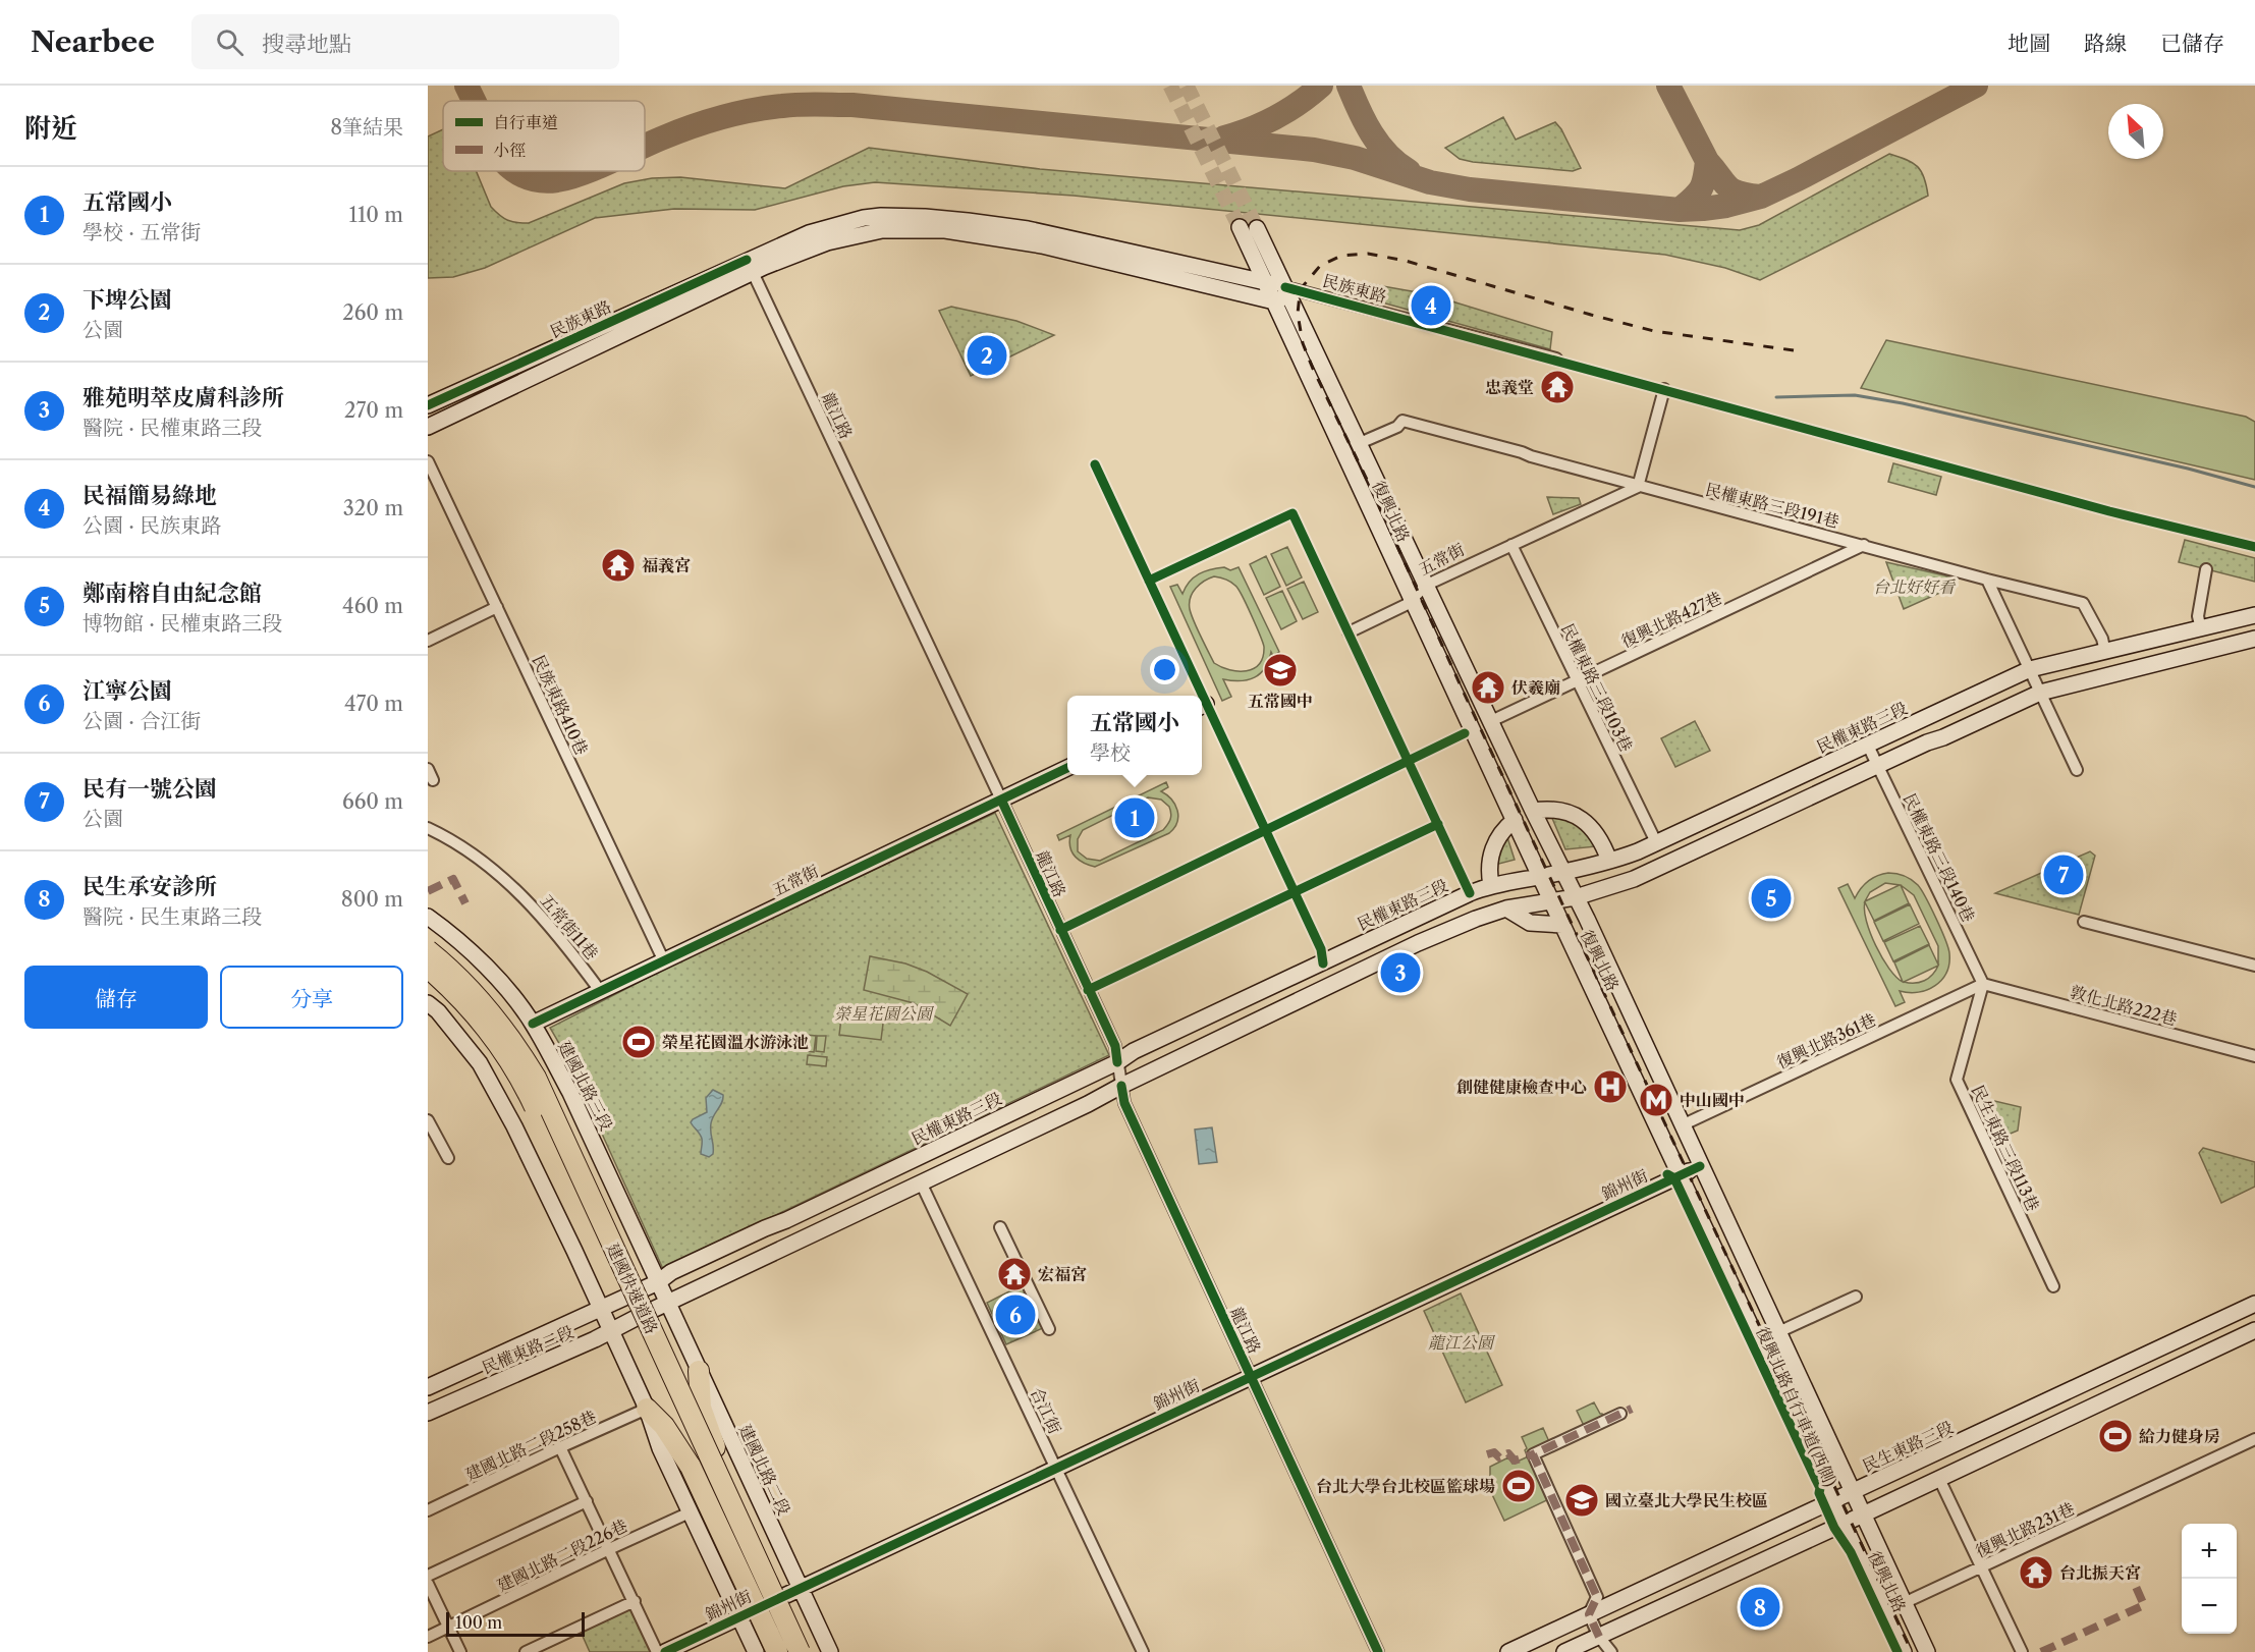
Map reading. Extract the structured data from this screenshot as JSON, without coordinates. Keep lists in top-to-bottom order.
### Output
{
  "streets": {
    "highway": ["建國快速道路"],
    "main road": [
      "民族東路",
      "復興北路",
      "五常街",
      "民權東路三段",
      "建國北路三段",
      "錦州街",
      "民權東路二段",
      "民生東路三段",
      "建國北路二段"
    ],
    "street": [
      "龍江路",
      "民權東路三段191巷",
      "復興北路427巷",
      "民權東路三段103巷",
      "民族東路410巷",
      "民權東路三段140巷",
      "五常街11巷",
      "敦化北路222巷",
      "復興北路361巷",
      "民生東路三段113巷",
      "合江街",
      "建國北路二段258巷",
      "復興北路231巷",
      "建國北路二段226巷"
    ],
    "cycle path": ["復興北路自行車道(西側)"]
  },
  "crossings": [
    ["民族東路", "龍江路"],
    ["民族東路", "復興北路"],
    ["龍江路", "五常街"],
    ["龍江路", "民權東路三段"],
    ["龍江路", "錦州街"],
    ["民權東路三段191巷", "復興北路"],
    ["民權東路三段191巷", "五常街"],
    ["民權東路三段191巷", "復興北路427巷"],
    ["民權東路三段191巷", "民權東路三段"],
    ["復興北路", "五常街"],
    ["復興北路", "復興北路427巷"],
    ["復興北路", "民權東路三段"],
    ["復興北路", "復興北路361巷"],
    ["復興北路", "錦州街"],
    ["復興北路", "民生東路三段"],
    ["復興北路", "復興北路231巷"],
    ["五常街", "民權東路三段103巷"],
    ["五常街", "民族東路410巷"],
    ["五常街", "五常街11巷"],
    ["五常街", "建國北路三段"],
    ["復興北路427巷", "民權東路三段103巷"],
    ["民權東路三段103巷", "民權東路三段"],
    ["民權東路三段", "民權東路三段140巷"],
    ["民權東路三段", "建國北路三段"],
    ["民權東路三段", "民權東路二段"],
    ["民權東路三段140巷", "敦化北路222巷"],
    ["民權東路三段140巷", "復興北路361巷"],
    ["民權東路三段140巷", "民生東路三段113巷"],
    ["敦化北路222巷", "復興北路361巷"],
    ["敦化北路222巷", "民生東路三段113巷"],
    ["復興北路361巷", "民生東路三段113巷"],
    ["建國北路三段", "民權東路二段"],
    ["建國北路三段", "建國北路二段"],
    ["錦州街", "合江街"],
    ["錦州街", "建國北路二段"],
    ["民權東路二段", "建國北路二段"]
  ],
  "parks": ["台北好好看", "榮星花園公園", "龍江公園"],
  "places": {
    "temple": [
      "忠義堂",
      "福義宮",
      "伏羲廟",
      "宏福宮",
      "台北振天宮"
    ],
    "school or university": ["五常國中", "國立臺北大學民生校區"],
    "sports": ["榮星花園溫水游泳池", "給力健身房", "台北大學台北校區籃球場"],
    "hospital": ["創健健康檢查中心"],
    "metro station": ["中山國中"]
  },
  "legend": ["自行車道", "小徑"],
  "scale_bar": "100 m",
  "north": "top left",
  "page": {
    "header": "Nearbee",
    "search": "搜尋地點",
    "nav": ["地圖", "路線", "已儲存"],
    "heading": ["附近", "8筆結果"],
    "list": [
      {
        "mark": "1",
        "name": "五常國小",
        "note": "學校 · 五常街",
        "value": "110 m"
      },
      {
        "mark": "2",
        "name": "下埤公園",
        "note": "公園",
        "value": "260 m"
      },
      {
        "mark": "3",
        "name": "雅苑明萃皮膚科診所",
        "note": "醫院 · 民權東路三段",
        "value": "270 m"
      },
      {
        "mark": "4",
        "name": "民福簡易綠地",
        "note": "公園 · 民族東路",
        "value": "320 m"
      },
      {
        "mark": "5",
        "name": "鄭南榕自由紀念館",
        "note": "博物館 · 民權東路三段",
        "value": "460 m"
      },
      {
        "mark": "6",
        "name": "江寧公園",
        "note": "公園 · 合江街",
        "value": "470 m"
      },
      {
        "mark": "7",
        "name": "民有一號公園",
        "note": "公園",
        "value": "660 m"
      },
      {
        "mark": "8",
        "name": "民生承安診所",
        "note": "醫院 · 民生東路三段",
        "value": "800 m"
      }
    ],
    "pins": [
      "4",
      "2",
      "1",
      "7",
      "5",
      "3",
      "6",
      "8"
    ],
    "popup": ["五常國小", "學校"],
    "buttons": ["儲存", "分享"],
    "map_buttons": ["+", "−"],
    "scale": "100 m"
  }
}
